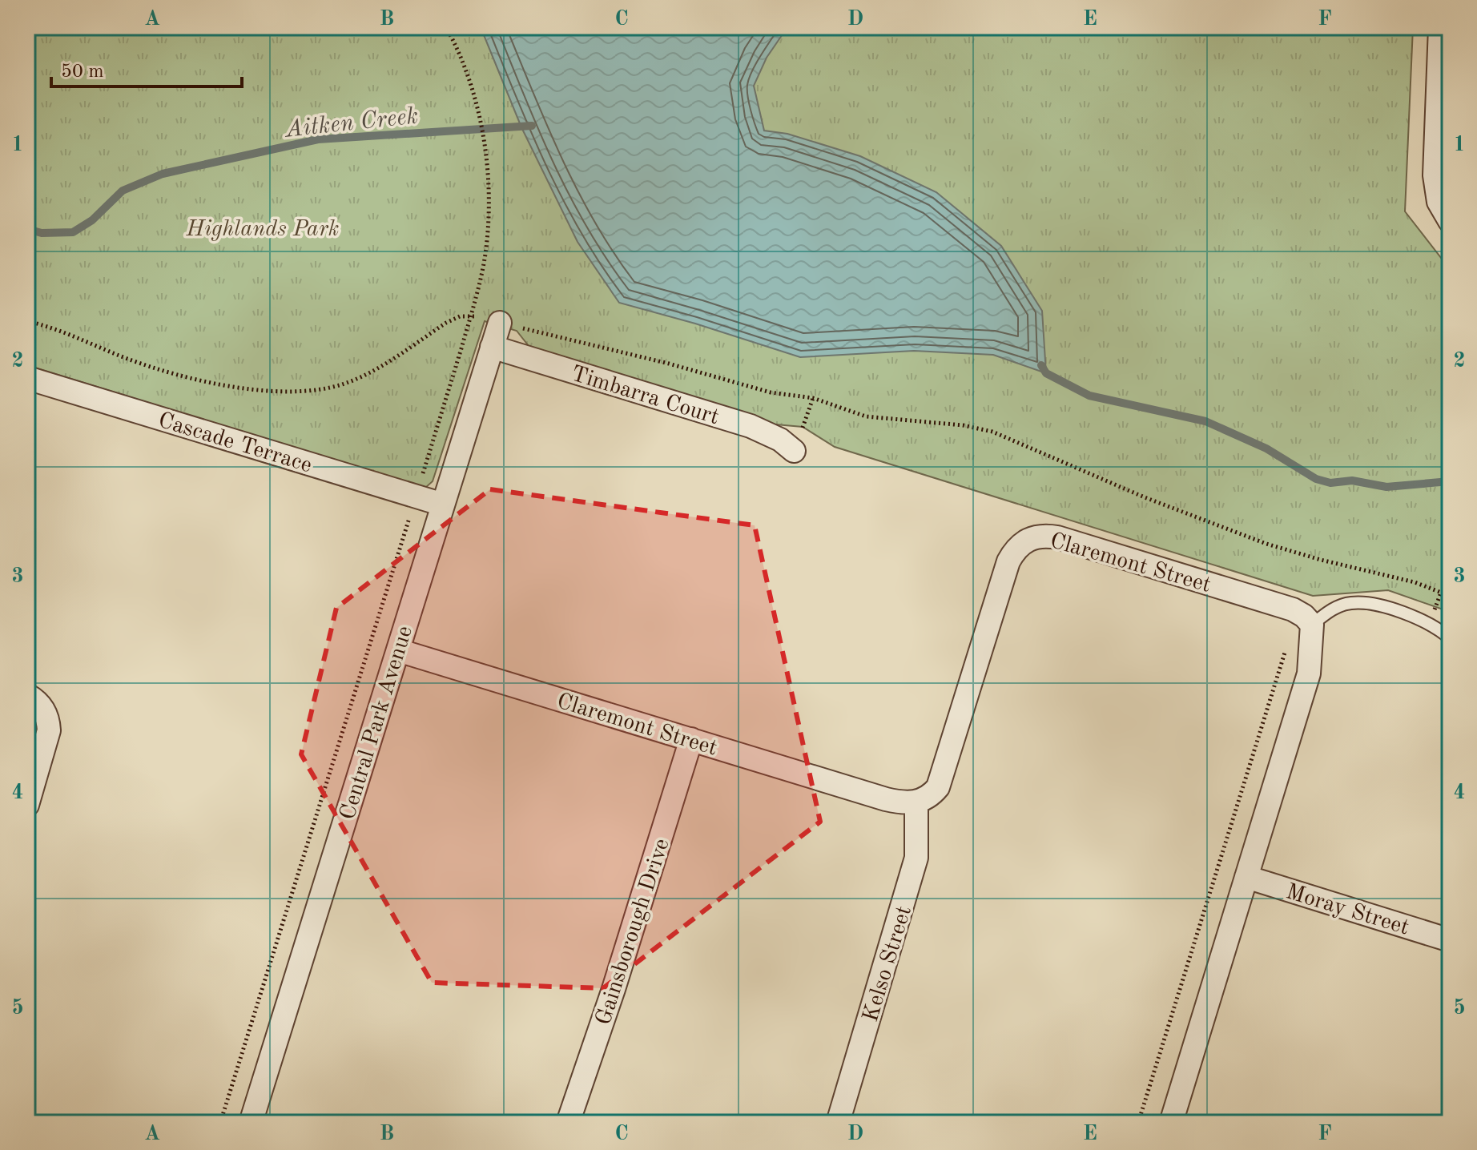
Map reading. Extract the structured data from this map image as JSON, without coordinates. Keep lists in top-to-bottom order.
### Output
{
  "streets": {
    "street": [
      "Timbarra Court",
      "Cascade Terrace",
      "Claremont Street",
      "Central Park Avenue",
      "Moray Street",
      "Gainsborough Drive",
      "Kelso Street"
    ]
  },
  "crossings": [
    ["Timbarra Court", "Central Park Avenue"],
    ["Cascade Terrace", "Central Park Avenue"],
    ["Claremont Street", "Central Park Avenue"],
    ["Claremont Street", "Gainsborough Drive"],
    ["Claremont Street", "Kelso Street"]
  ],
  "water": ["Aitken Creek"],
  "parks": ["Highlands Park"],
  "scale_bar": "50 m",
  "grid": {
    "columns": [
      "A",
      "B",
      "C",
      "D",
      "E",
      "F"
    ],
    "rows": [
      "1",
      "2",
      "3",
      "4",
      "5"
    ]
  }
}
